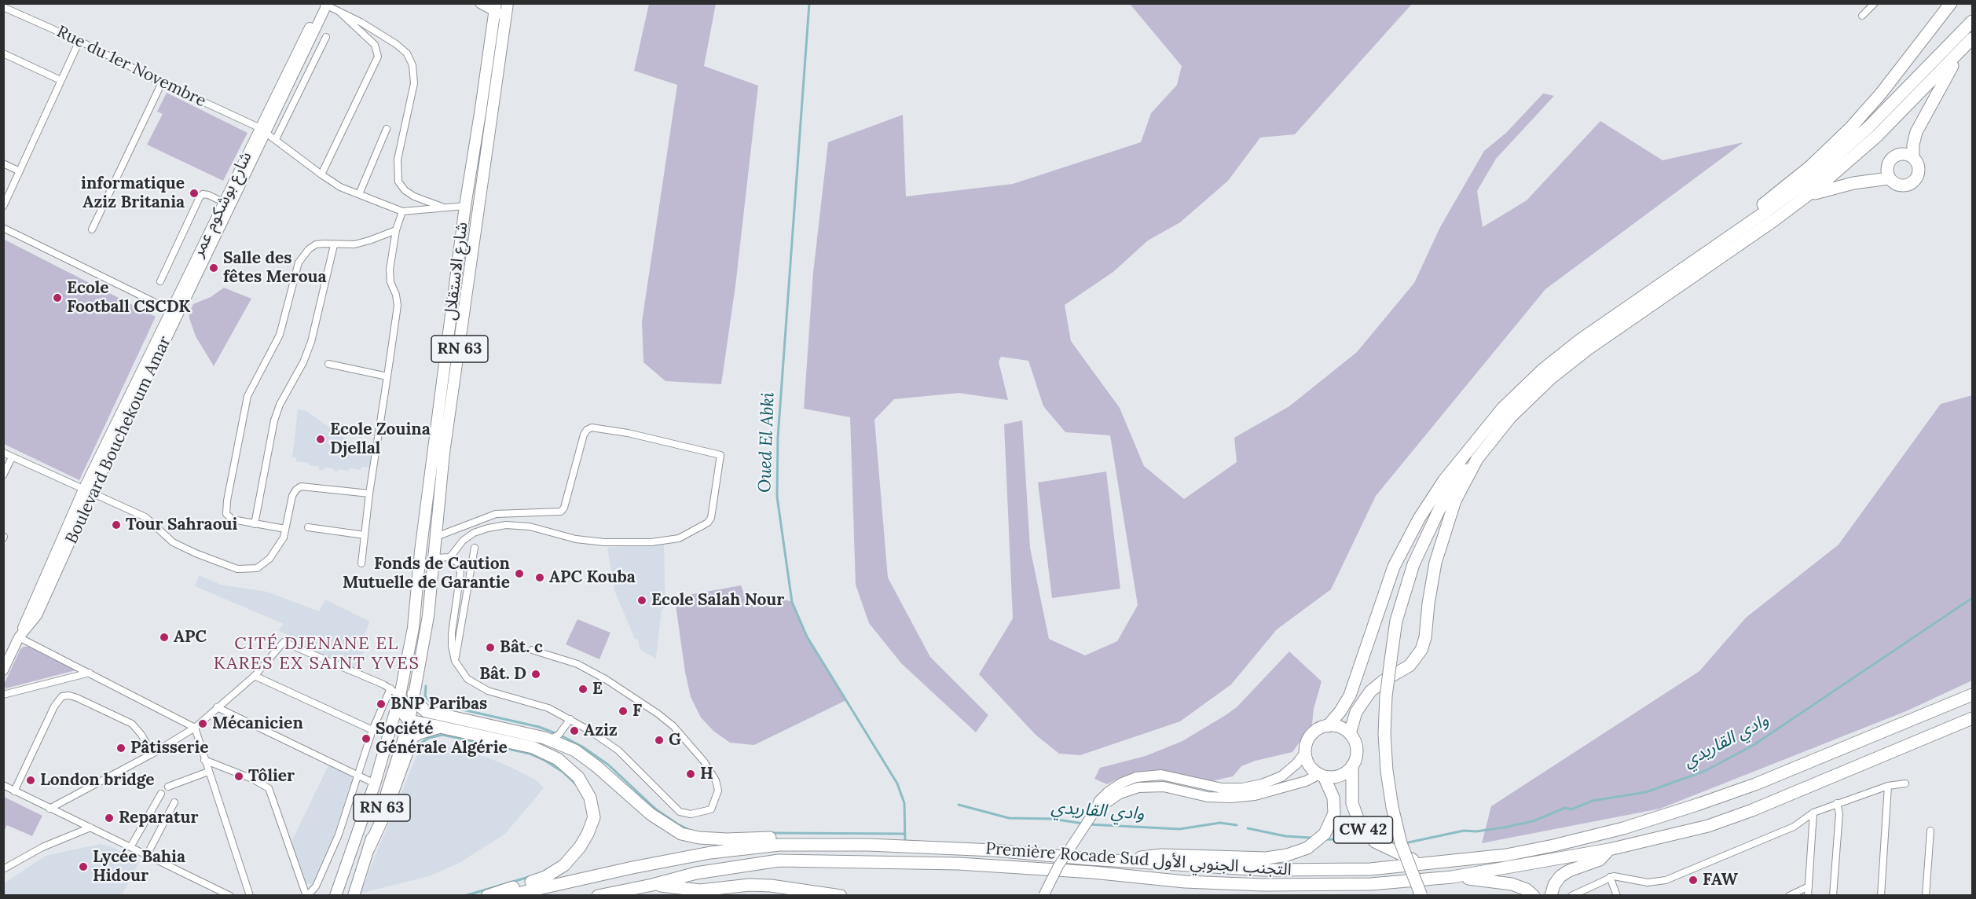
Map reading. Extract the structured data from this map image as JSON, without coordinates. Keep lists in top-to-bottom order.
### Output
{
  "streets": {
    "highway": ["CW 42", "Première Rocade Sud التجنب الجنوبي الأول"],
    "main road": ["شارع الاستقلال", "RN 63"],
    "street": ["Rue du 1er Novembre", "شارع بوشكوم عمر"]
  },
  "crossings": [
    ["Rue du 1er Novembre", "شارع بوشكوم عمر"],
    ["CW 42", "Première Rocade Sud التجنب الجنوبي الأول"]
  ],
  "districts": ["CITÉ DJENANE EL KARES EX SAINT YVES"],
  "water": ["Oued El Abki", "وادي القاريدي"],
  "places": [
    "informatique Aziz Britania",
    "Salle des fêtes Meroua",
    "Ecole Football CSCDK",
    "Ecole Zouina Djellal",
    "Tour Sahraoui",
    "Fonds de Caution Mutuelle de Garantie",
    "APC Kouba",
    "Ecole Salah Nour",
    "APC",
    "Bât. c",
    "Bât. D",
    "E",
    "BNP Paribas",
    "F",
    "Mécanicien",
    "Aziz",
    "Société Générale Algérie",
    "G",
    "Pâtisserie",
    "H",
    "Tôlier",
    "London bridge",
    "Reparatur",
    "Lycée Bahia Hidour",
    "FAW"
  ]
}
